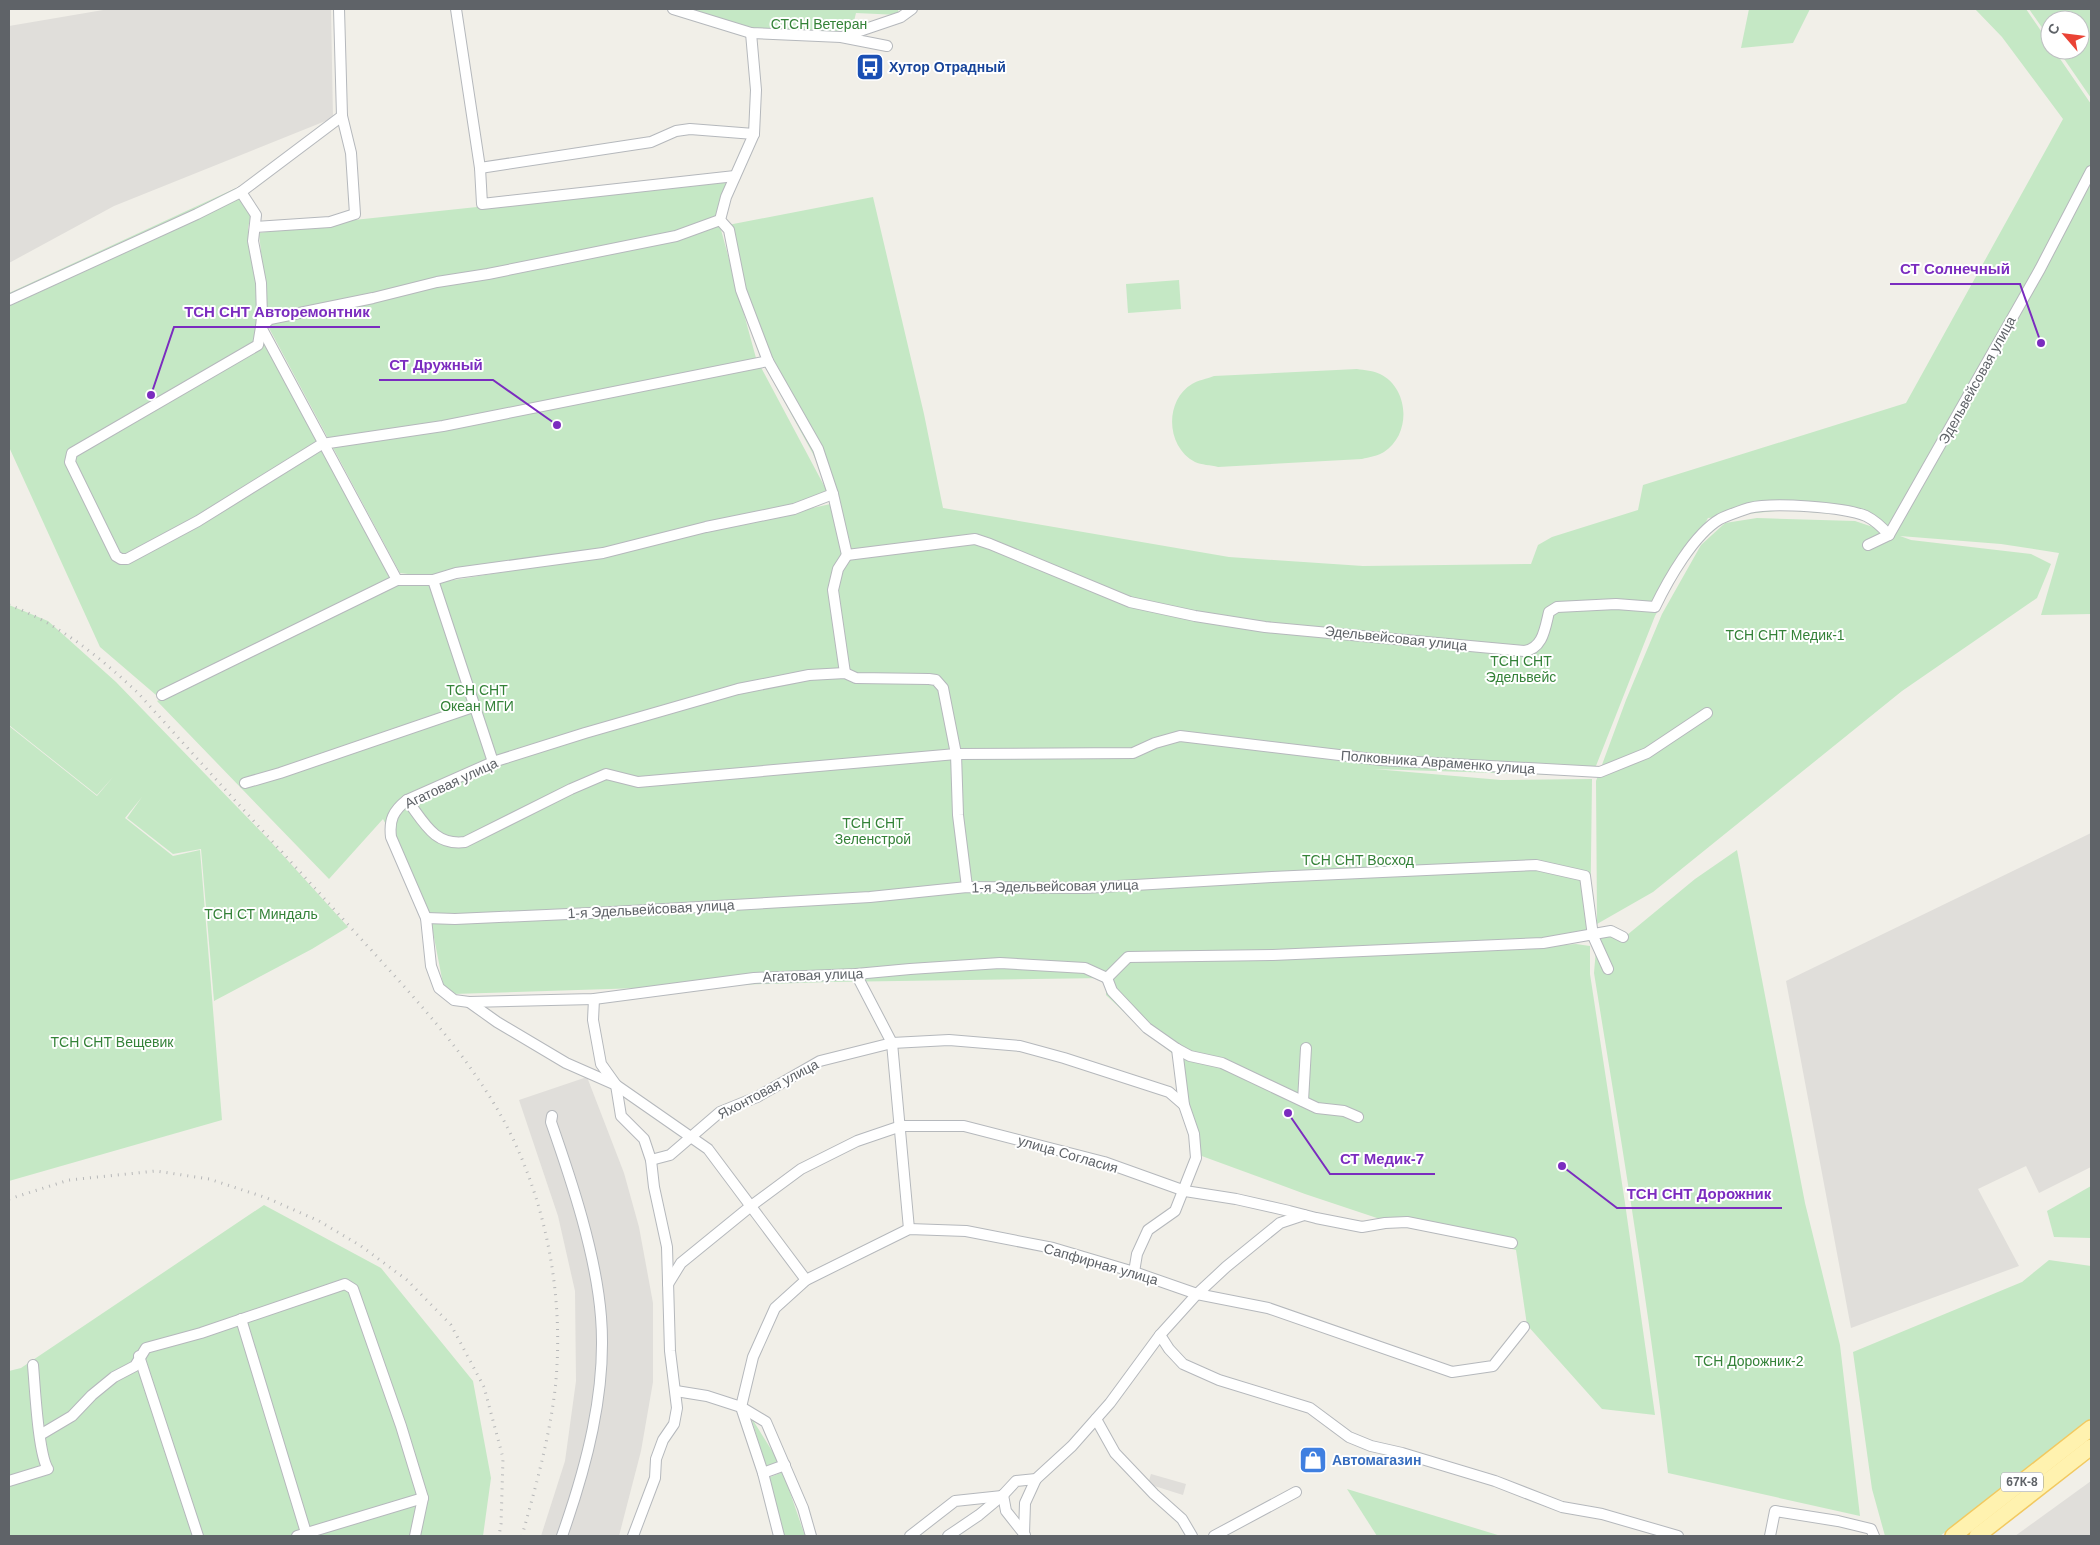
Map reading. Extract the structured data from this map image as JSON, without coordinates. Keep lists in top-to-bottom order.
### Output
{
  "streets": {
    "main road": ["67К-8"],
    "street": [
      "Эдельвейсовая улица",
      "Полковника Авраменко улица",
      "Агатовая улица",
      "1-я Эдельвейсовая улица",
      "Яхонтовая улица",
      "улица Согласия",
      "Сапфирная улица"
    ]
  },
  "crossings": [
    ["Полковника Авраменко улица", "Агатовая улица"],
    ["Агатовая улица", "1-я Эдельвейсовая улица"]
  ],
  "parks": [
    "СТСН Ветеран",
    "ТСН СНТ Медик-1",
    "ТСН СНТ Эдельвейс",
    "ТСН СНТ Океан МГИ",
    "ТСН СНТ Зеленстрой",
    "ТСН СНТ Восход",
    "ТСН СТ Миндаль",
    "ТСН СНТ Вещевик",
    "ТСН Дорожник-2"
  ],
  "places": {
    "bus stop": ["Хутор Отрадный"],
    "other": [
      "СТ Солнечный",
      "ТСН СНТ Авторемонтник",
      "СТ Дружный",
      "СТ Медик-7",
      "ТСН СНТ Дорожник"
    ],
    "shop": ["Автомагазин"]
  },
  "north": "top left"
}
